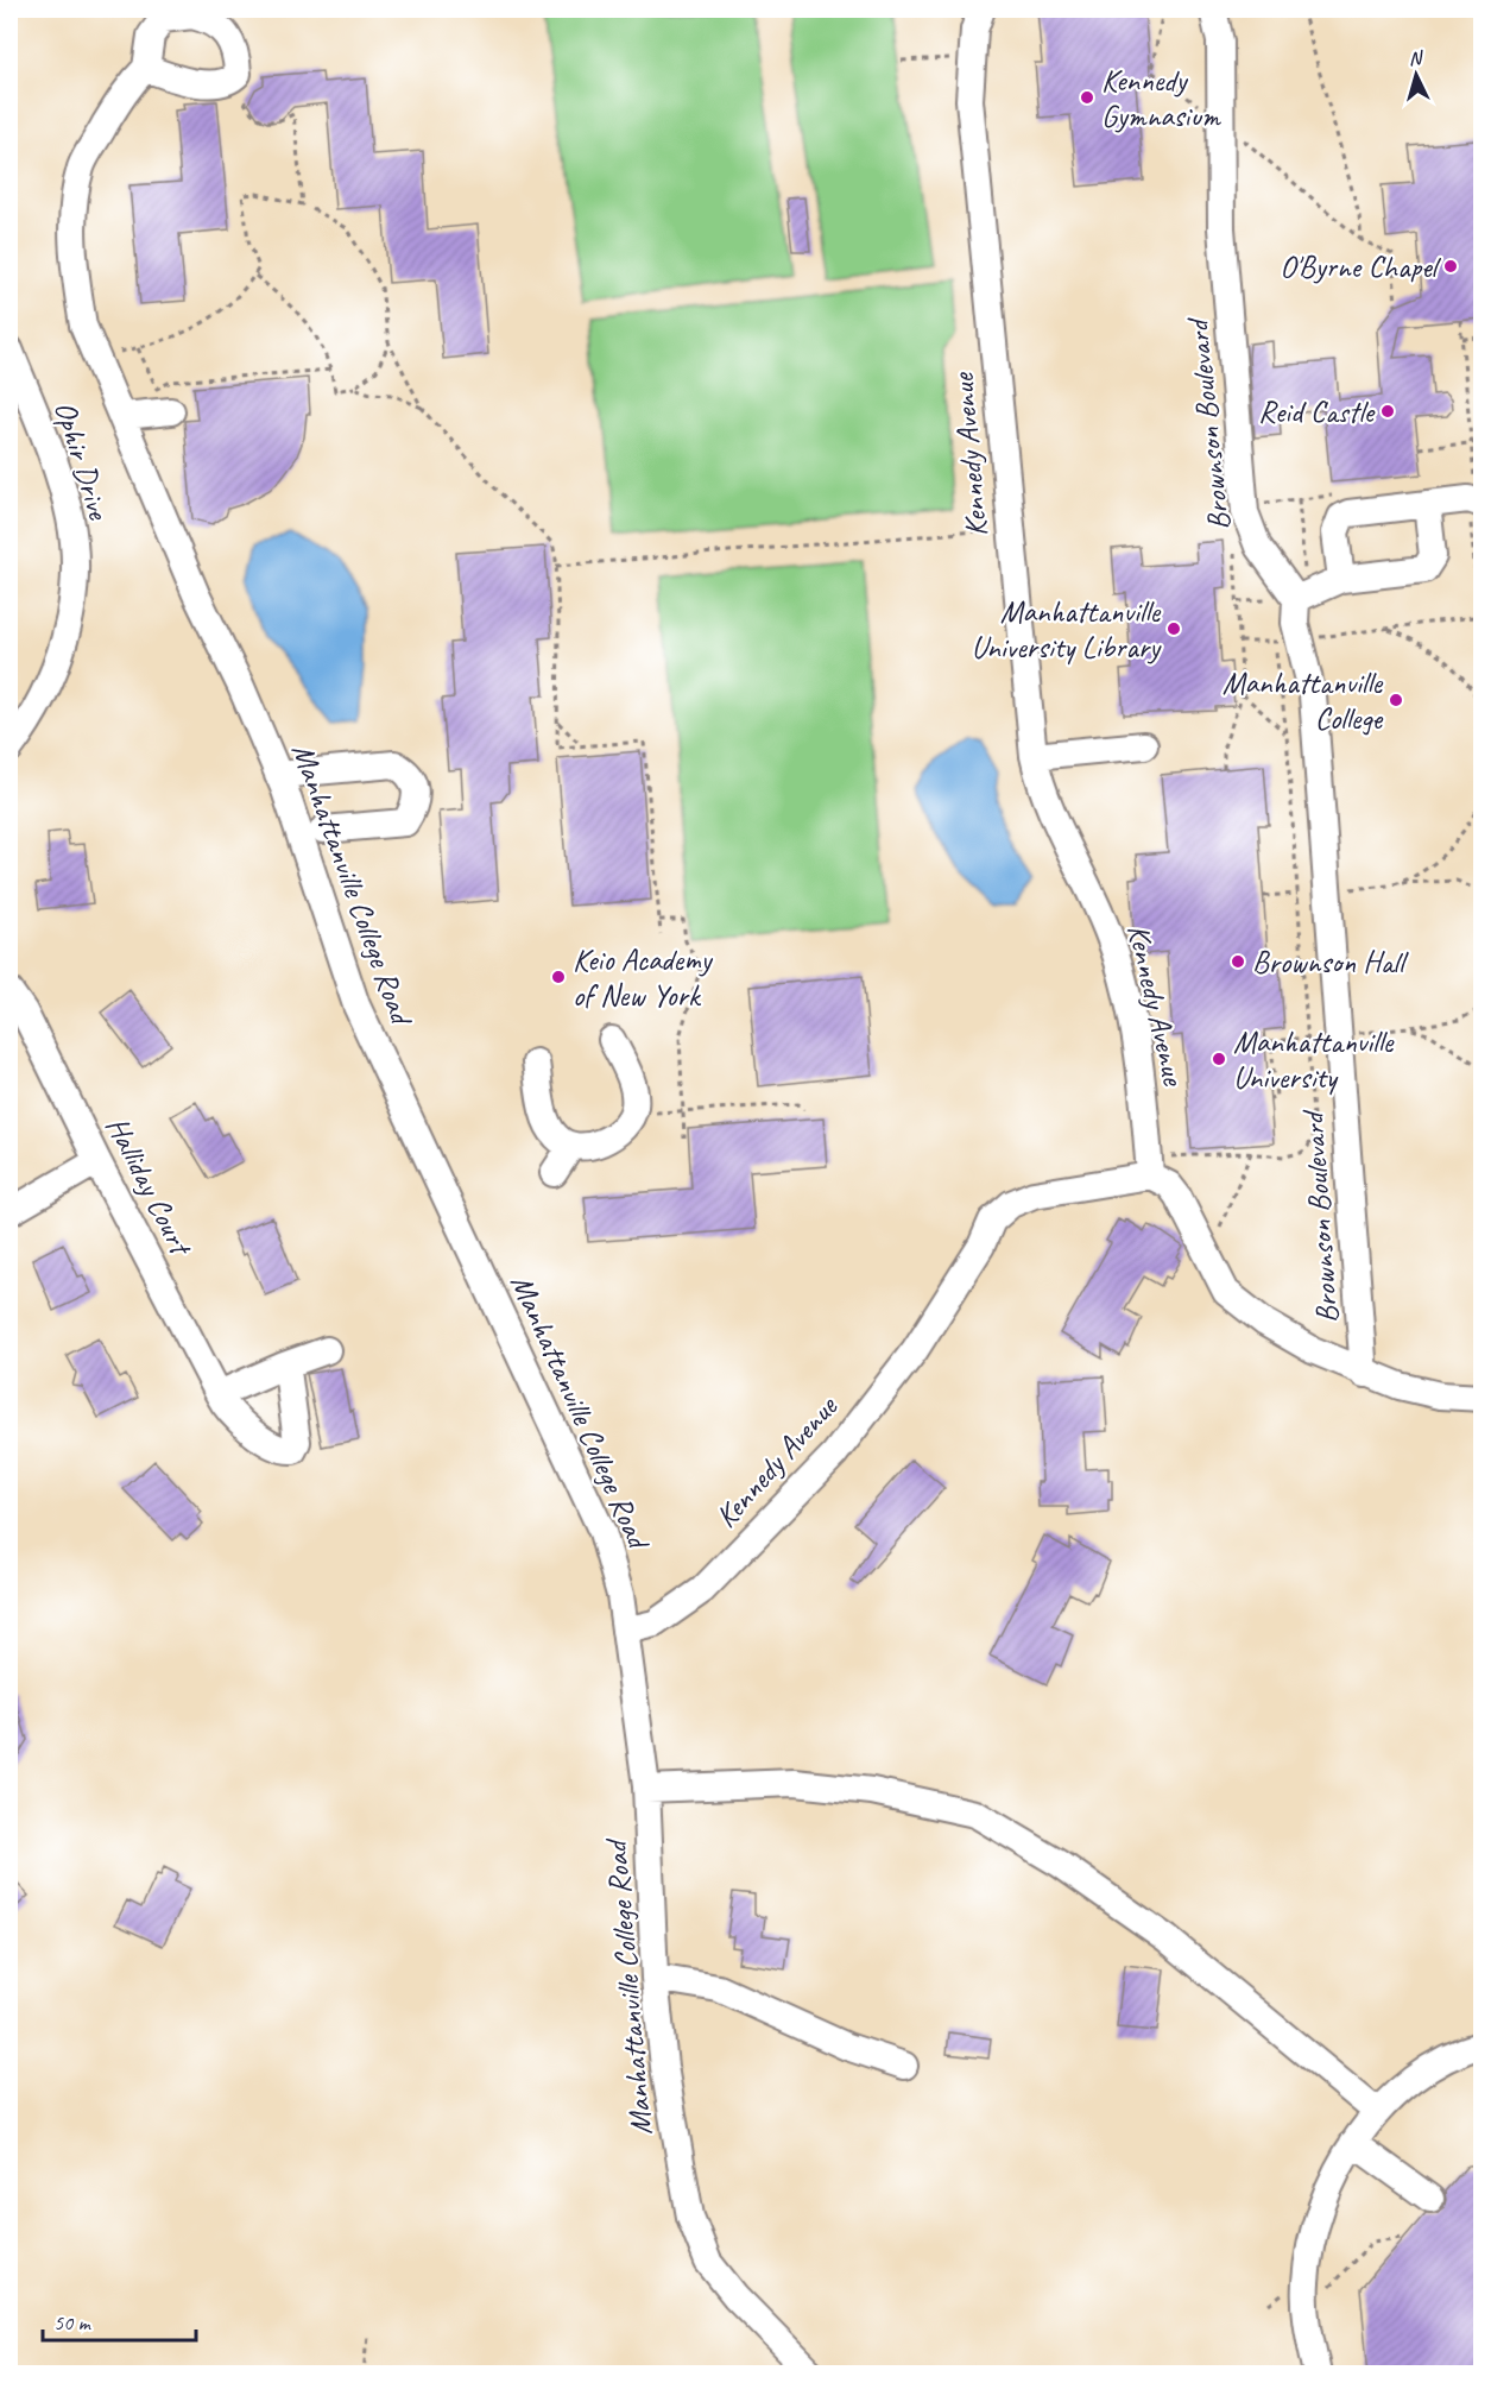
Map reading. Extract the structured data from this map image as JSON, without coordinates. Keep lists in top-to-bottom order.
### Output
{
  "streets": {
    "street": [
      "Brownson Boulevard",
      "Kennedy Avenue",
      "Ophir Drive",
      "Manhattanville College Road",
      "Halliday Court"
    ]
  },
  "crossings": [
    ["Kennedy Avenue", "Manhattanville College Road"]
  ],
  "places": [
    "Kennedy Gymnasium",
    "O'Byrne Chapel",
    "Reid Castle",
    "Manhattanville University Library",
    "Manhattanville College",
    "Brownson Hall",
    "Keio Academy of New York",
    "Manhattanville University"
  ],
  "scale_bar": "50 m",
  "north": "top"
}
